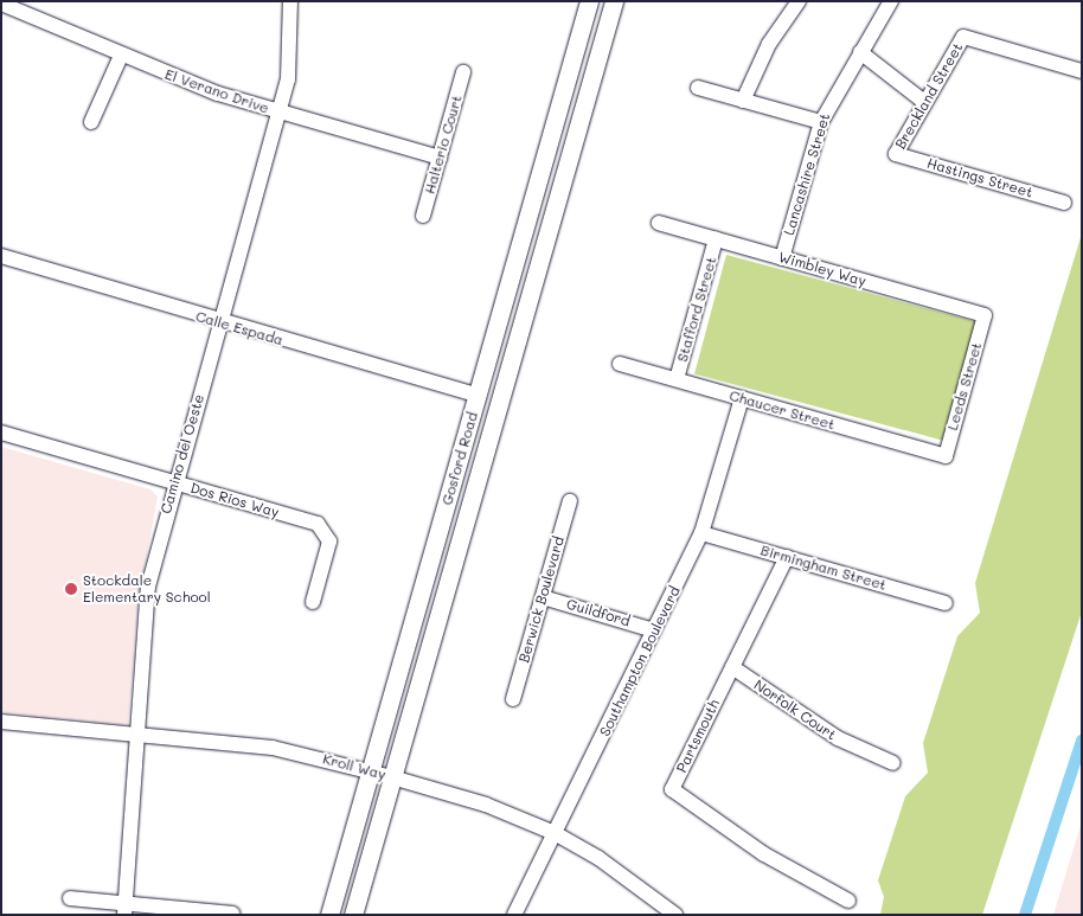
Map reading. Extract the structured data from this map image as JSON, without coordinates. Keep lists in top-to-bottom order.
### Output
{
  "streets": {
    "main road": ["Gosford Road"],
    "street": [
      "El Verano Drive",
      "Breckland Street",
      "Halterio Court",
      "Lancashire Street",
      "Hastings Street",
      "Wimbley Way",
      "Stafford Street",
      "Calle Espada",
      "Leeds Street",
      "Chaucer Street",
      "Camino del Oeste",
      "Dos Rios Way",
      "Birmingham Street",
      "Berwick Boulevard",
      "Guildford",
      "Southampton Boulevard",
      "Norfolk Court",
      "Partsmouth",
      "Kroll Way"
    ]
  },
  "crossings": [
    ["El Verano Drive", "Halterio Court"],
    ["El Verano Drive", "Camino del Oeste"],
    ["Breckland Street", "Hastings Street"],
    ["Lancashire Street", "Wimbley Way"],
    ["Wimbley Way", "Stafford Street"],
    ["Wimbley Way", "Leeds Street"],
    ["Stafford Street", "Chaucer Street"],
    ["Calle Espada", "Camino del Oeste"],
    ["Calle Espada", "Gosford Road"],
    ["Leeds Street", "Chaucer Street"],
    ["Chaucer Street", "Southampton Boulevard"],
    ["Camino del Oeste", "Dos Rios Way"],
    ["Camino del Oeste", "Kroll Way"],
    ["Gosford Road", "Kroll Way"],
    ["Birmingham Street", "Southampton Boulevard"],
    ["Birmingham Street", "Partsmouth"],
    ["Berwick Boulevard", "Guildford"],
    ["Guildford", "Southampton Boulevard"],
    ["Southampton Boulevard", "Kroll Way"],
    ["Norfolk Court", "Partsmouth"]
  ],
  "places": ["Stockdale Elementary School"]
}
